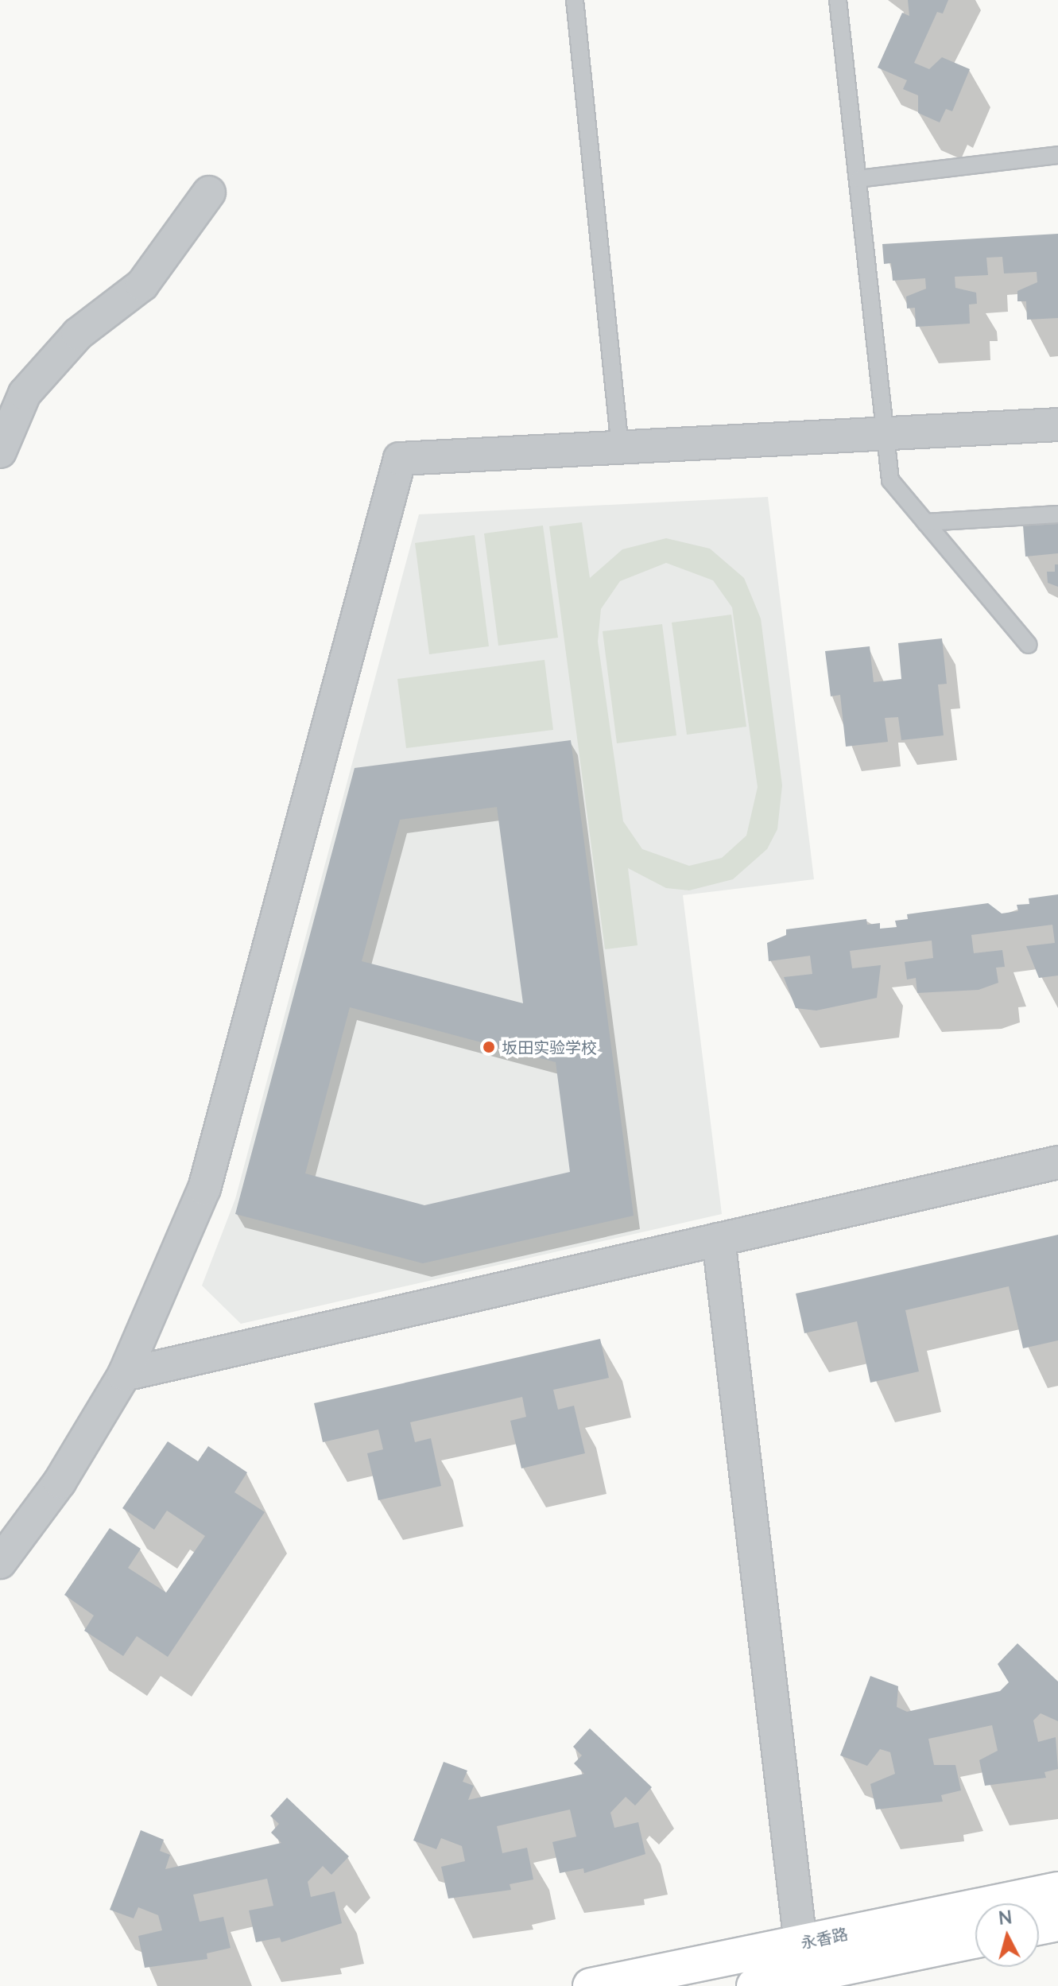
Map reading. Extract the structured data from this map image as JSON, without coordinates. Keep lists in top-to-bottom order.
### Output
{
  "streets": {
    "main road": ["永香路"]
  },
  "places": ["坂田实验学校"],
  "north": "top"
}
